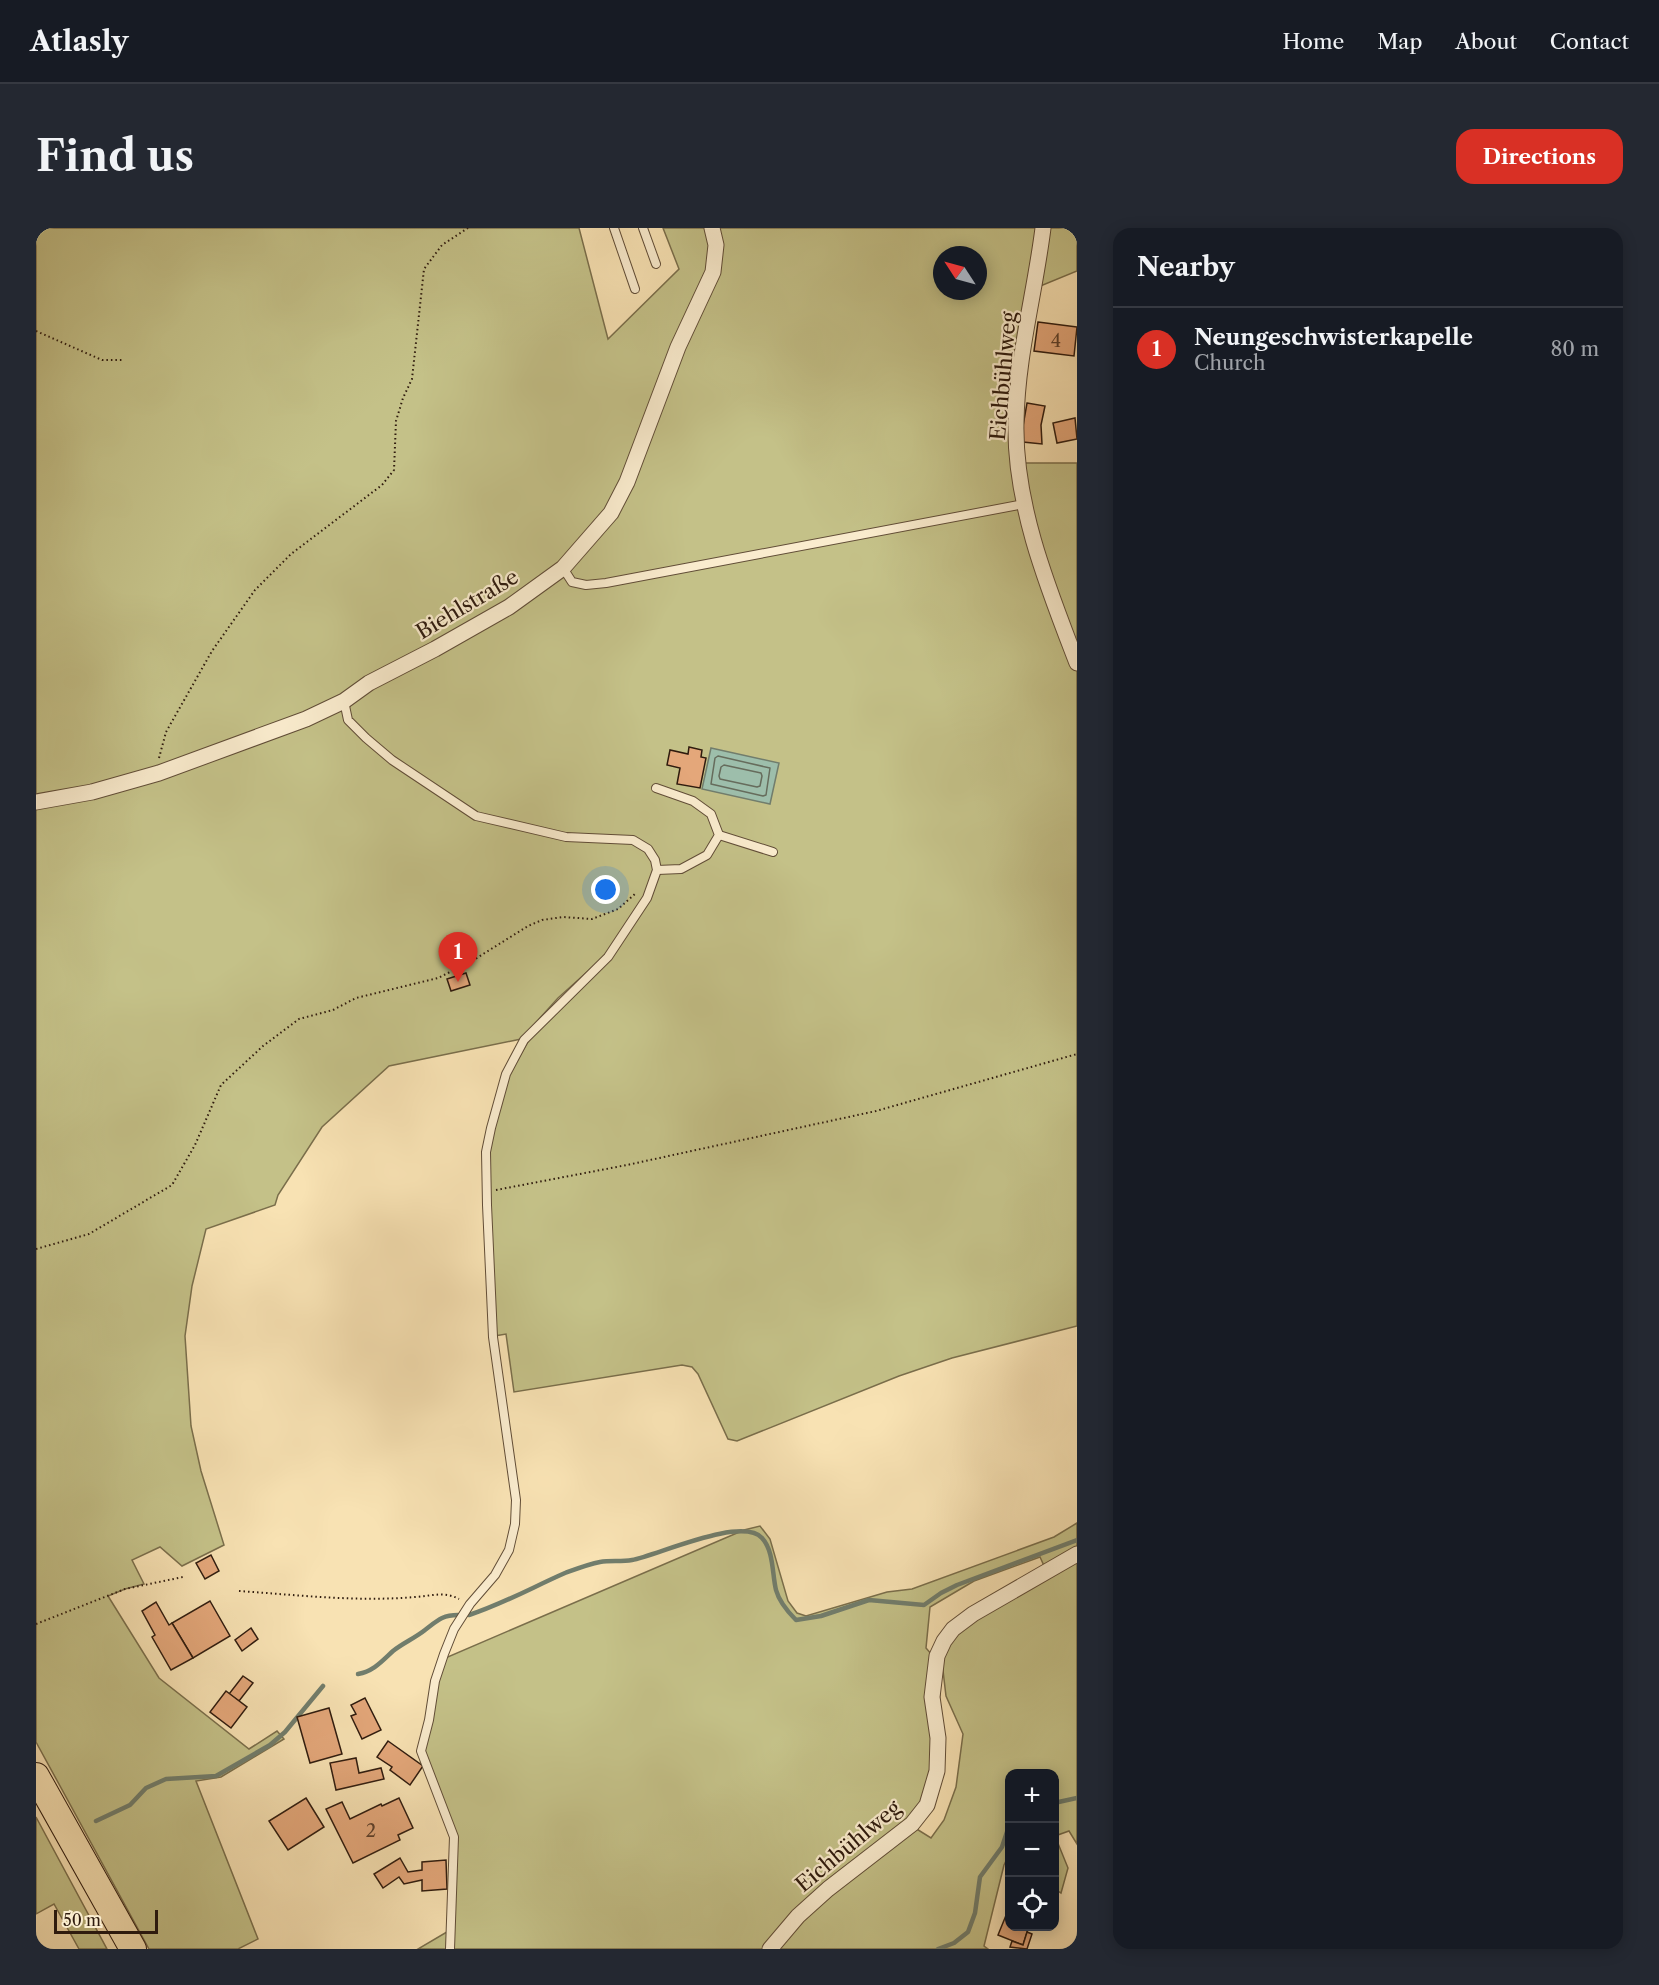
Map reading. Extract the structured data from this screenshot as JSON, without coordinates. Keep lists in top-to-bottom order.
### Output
{
  "streets": {
    "street": ["Eichbühlweg", "Biehlstraße"]
  },
  "house_numbers": ["4", "2"],
  "scale_bar": "50 m",
  "north": "top left",
  "page": {
    "header": "Atlasly",
    "nav": [
      "Home",
      "Map",
      "About",
      "Contact"
    ],
    "buttons": "Directions",
    "title": "Find us",
    "heading": "Nearby",
    "list": [
      {
        "mark": "1",
        "name": "Neungeschwisterkapelle",
        "note": "Church",
        "value": "80 m"
      }
    ],
    "pins": "1",
    "map_buttons": ["+", "−"],
    "scale": "50 m"
  }
}
